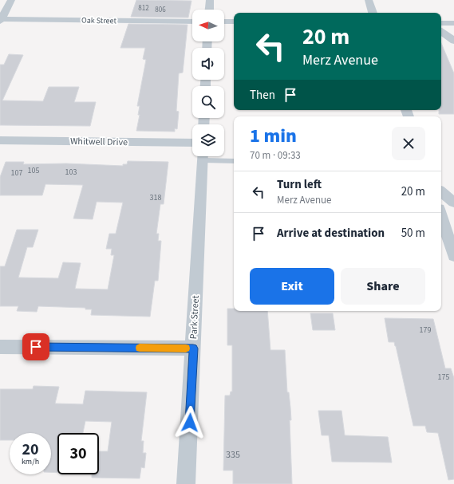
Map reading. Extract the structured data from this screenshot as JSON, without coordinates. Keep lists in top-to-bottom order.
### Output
{
  "streets": {
    "street": ["Oak Street", "Whitwell Drive", "Park Street"]
  },
  "house_numbers": [
    "812",
    "806",
    "105",
    "103",
    "107",
    "318",
    "179",
    "175",
    "335"
  ],
  "north": "left",
  "page": {
    "turn": ["20 m", "Merz Avenue"],
    "then": "Then",
    "heading": ["1 min", "70 m · 09:33"],
    "list": [
      {
        "name": "Turn left",
        "note": "Merz Avenue",
        "value": "20 m"
      },
      {
        "name": "Arrive at destination",
        "value": "50 m"
      }
    ],
    "buttons": ["Exit", "Share"],
    "speed": "20 km/h",
    "limit": "30"
  }
}
